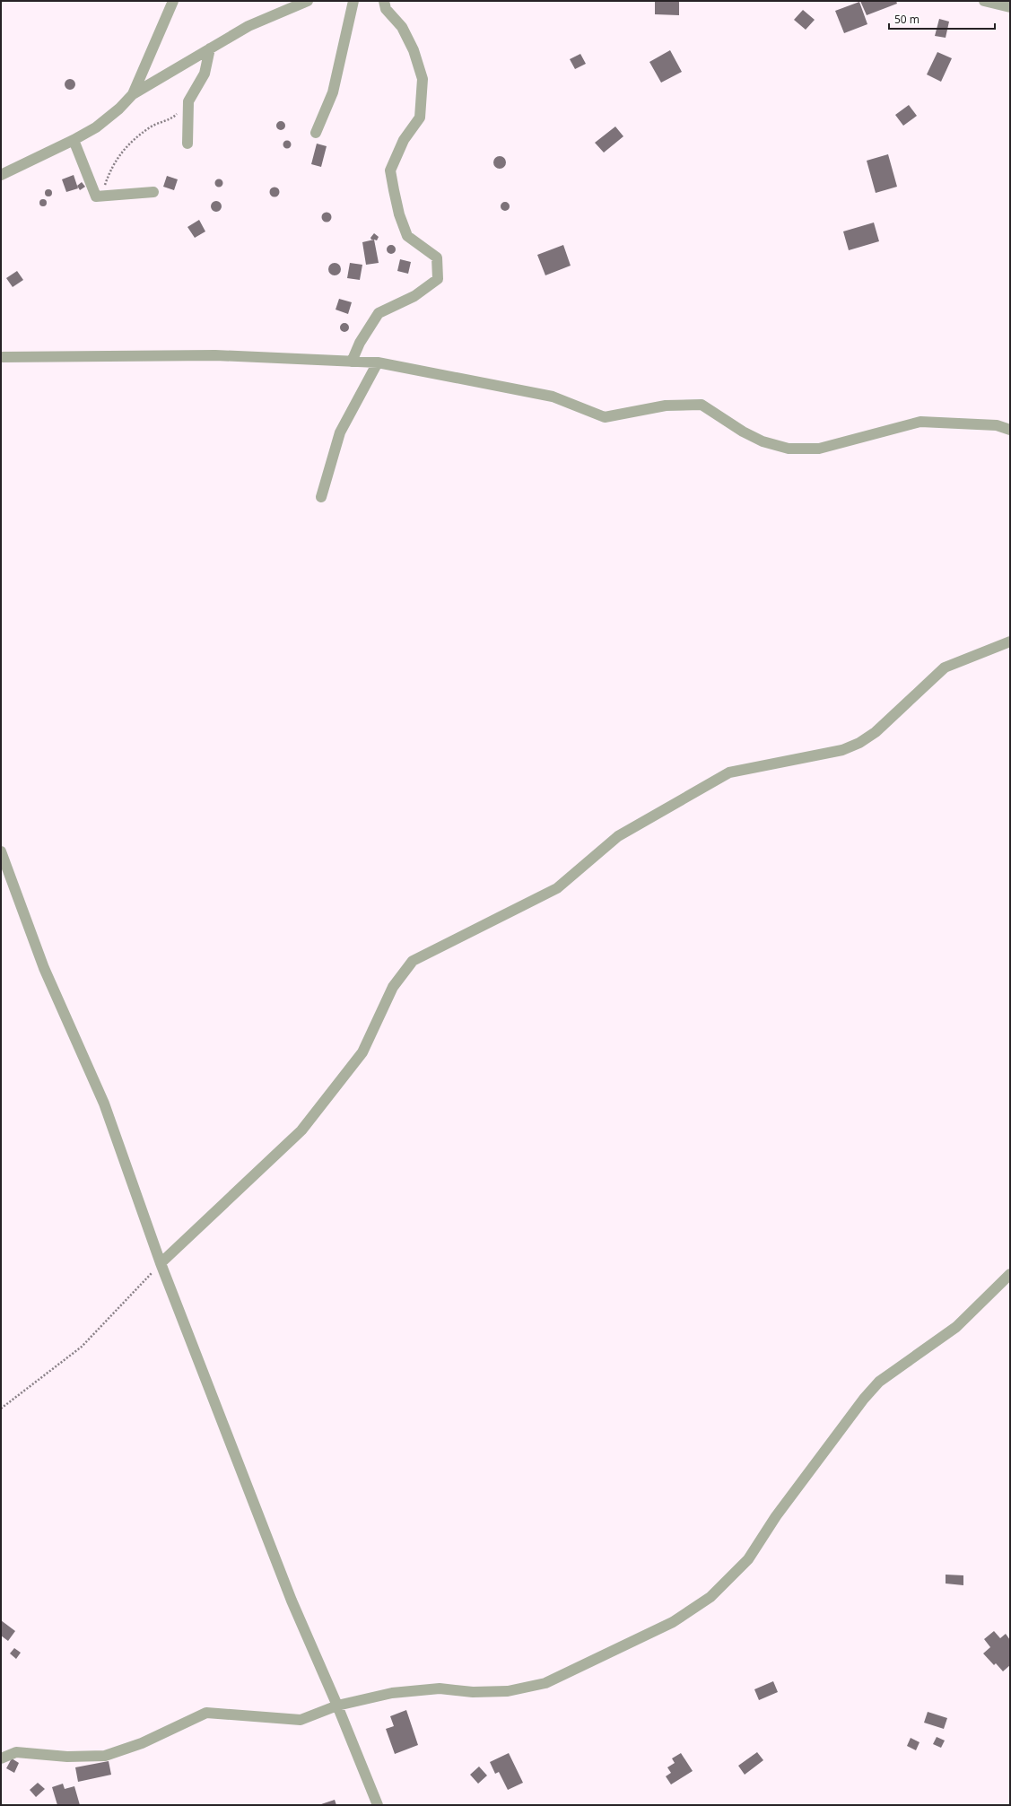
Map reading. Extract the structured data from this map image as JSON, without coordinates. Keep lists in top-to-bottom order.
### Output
{
  "scale_bar": "50 m"
}
